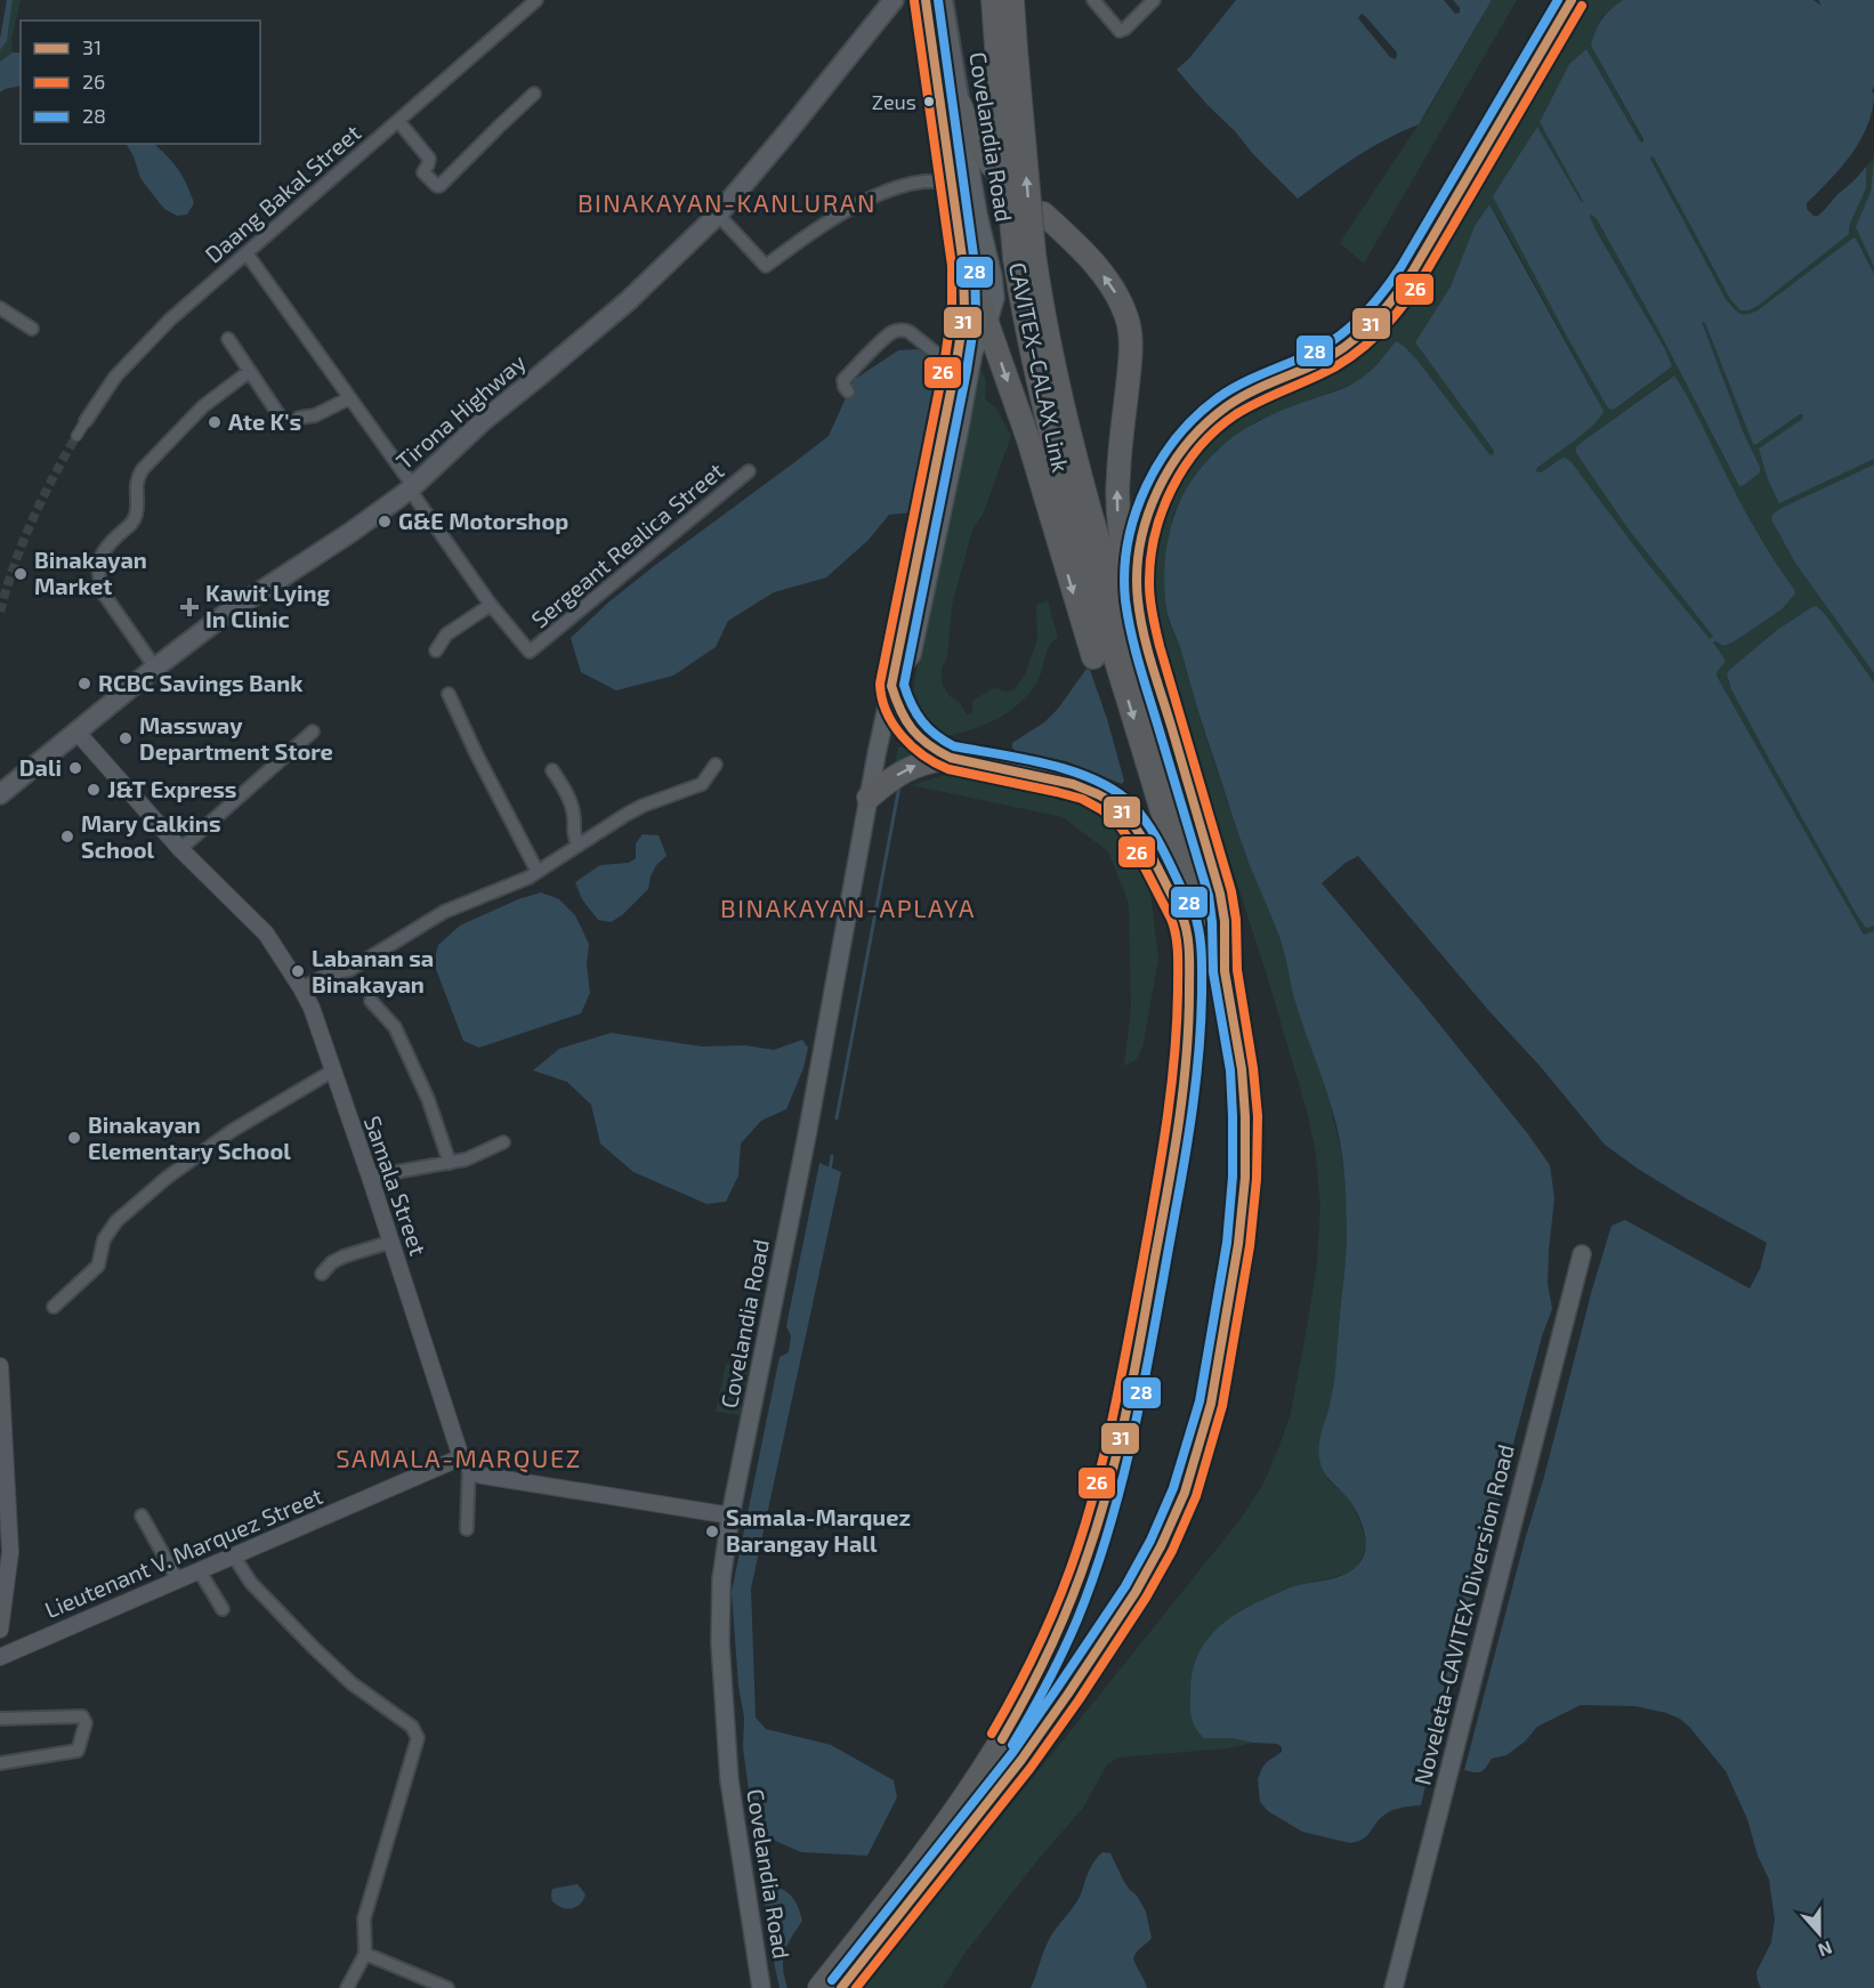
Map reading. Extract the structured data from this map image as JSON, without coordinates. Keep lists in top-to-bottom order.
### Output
{
  "streets": {
    "highway": ["CAVITEX–CALAX Link"],
    "main road": ["Covelandia Road", "Tirona Highway", "Noveleta-CAVITEX Diversion Road"],
    "street": [
      "Daang Bakal Street",
      "Sergeant Realica Street",
      "Samala Street",
      "Lieutenant V. Marquez Street"
    ]
  },
  "crossings": [
    ["Daang Bakal Street", "Sergeant Realica Street"],
    ["Tirona Highway", "Sergeant Realica Street"],
    ["Tirona Highway", "Samala Street"],
    ["Samala Street", "Lieutenant V. Marquez Street"]
  ],
  "districts": ["BINAKAYAN-KANLURAN", "BINAKAYAN-APLAYA", "SAMALA-MARQUEZ"],
  "places": {
    "other": [
      "Zeus",
      "Ate K's",
      "G&E Motorshop",
      "Binakayan Market",
      "RCBC Savings Bank",
      "Massway Department Store",
      "Dali",
      "J&T Express",
      "Mary Calkins School",
      "Labanan sa Binakayan",
      "Binakayan Elementary School",
      "Samala-Marquez Barangay Hall"
    ],
    "health": ["Kawit Lying In Clinic"]
  },
  "lines": ["transit line 31", "transit line 28", "transit line 26"],
  "legend": ["31", "26", "28"],
  "north": "bottom"
}
